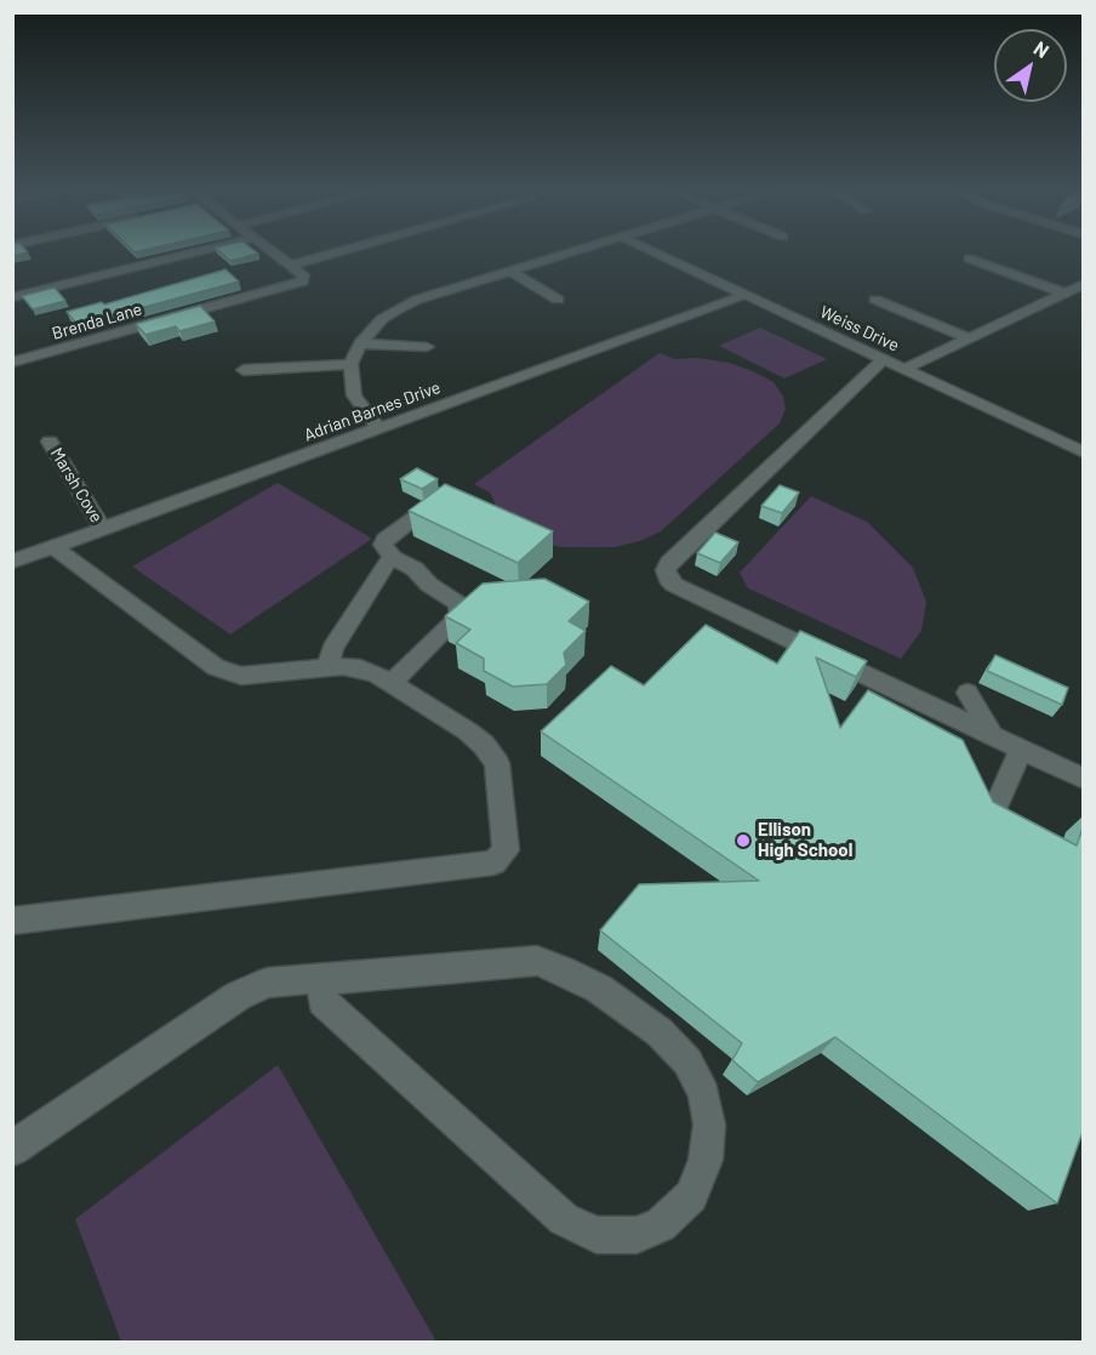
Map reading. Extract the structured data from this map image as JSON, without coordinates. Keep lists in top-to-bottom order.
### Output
{
  "streets": {
    "street": [
      "Brenda Lane",
      "Weiss Drive",
      "Adrian Barnes Drive",
      "Marsh Cove"
    ]
  },
  "crossings": [
    ["Weiss Drive", "Adrian Barnes Drive"],
    ["Adrian Barnes Drive", "Marsh Cove"]
  ],
  "places": ["Ellison High School"],
  "north": "top right"
}
